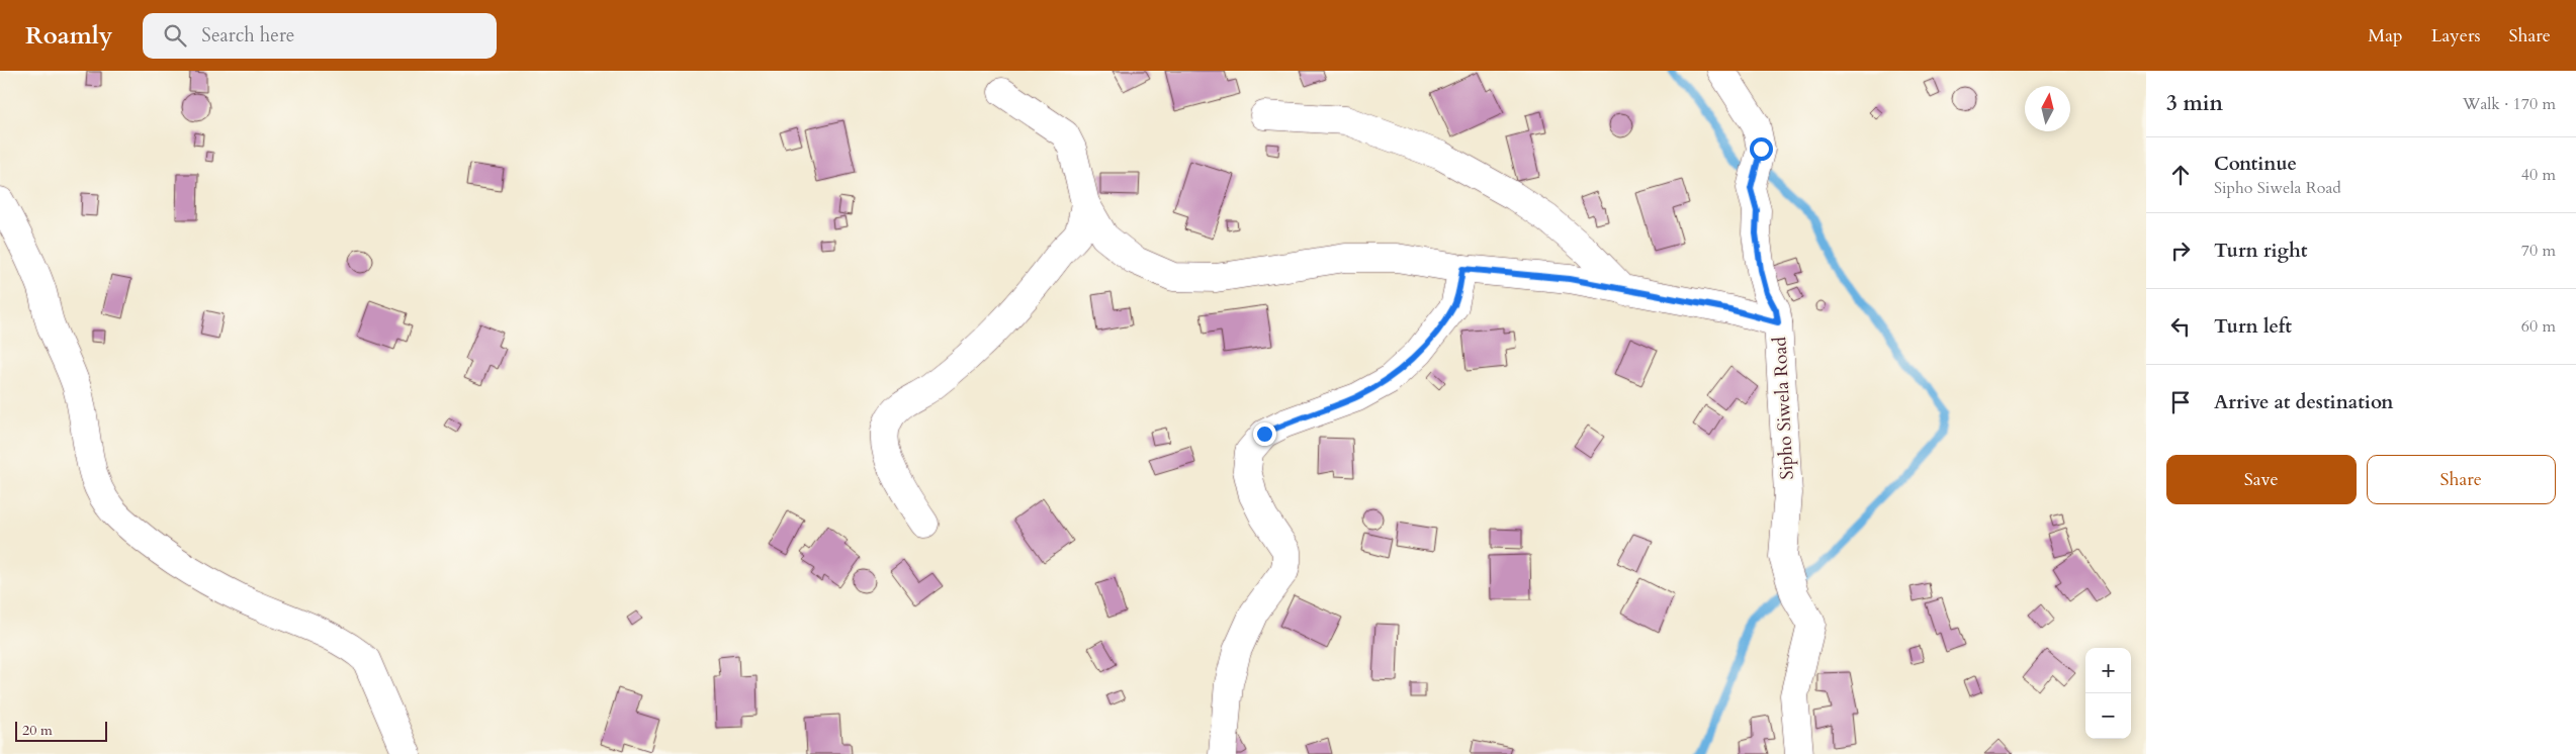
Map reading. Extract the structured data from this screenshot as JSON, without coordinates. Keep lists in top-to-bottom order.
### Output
{
  "streets": {
    "street": ["Sipho Siwela Road"]
  },
  "scale_bar": "20 m",
  "north": "top",
  "page": {
    "header": "Roamly",
    "search": "Search here",
    "nav": ["Map", "Layers", "Share"],
    "heading": ["3 min", "Walk · 170 m"],
    "list": [
      ["Continue", "Sipho Siwela Road", "40 m"],
      ["Turn right", "70 m"],
      ["Turn left", "60 m"],
      "Arrive at destination"
    ],
    "buttons": ["Save", "Share"],
    "map_buttons": ["+", "−"],
    "scale": "20 m"
  }
}
